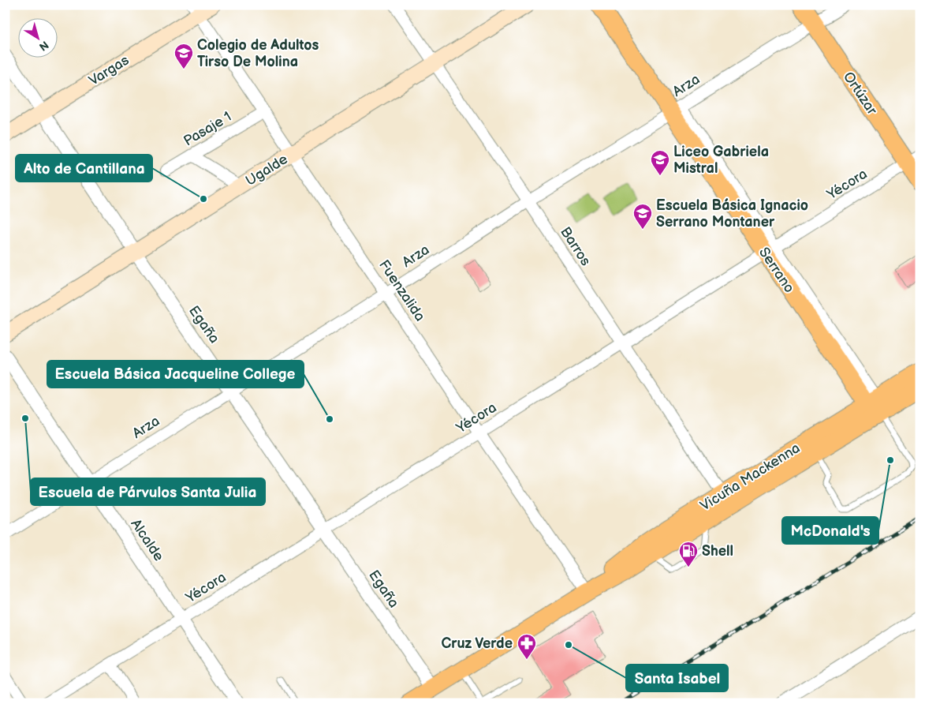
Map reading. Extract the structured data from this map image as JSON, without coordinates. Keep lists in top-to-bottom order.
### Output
{
  "streets": {
    "main road": [
      "Vargas",
      "Ortúzar",
      "Ugalde",
      "Serrano",
      "Vicuña Mackenna"
    ],
    "street": [
      "Arza",
      "Pasaje 1",
      "Yécora",
      "Barros",
      "Fuenzalida",
      "Egaña",
      "Alcalde"
    ]
  },
  "crossings": [
    ["Vargas", "Fuenzalida"],
    ["Vargas", "Egaña"],
    ["Arza", "Ortúzar"],
    ["Arza", "Barros"],
    ["Arza", "Serrano"],
    ["Arza", "Fuenzalida"],
    ["Arza", "Egaña"],
    ["Arza", "Alcalde"],
    ["Ortúzar", "Yécora"],
    ["Pasaje 1", "Fuenzalida"],
    ["Ugalde", "Barros"],
    ["Ugalde", "Fuenzalida"],
    ["Ugalde", "Egaña"],
    ["Yécora", "Barros"],
    ["Yécora", "Serrano"],
    ["Yécora", "Fuenzalida"],
    ["Yécora", "Egaña"],
    ["Yécora", "Alcalde"],
    ["Barros", "Vicuña Mackenna"],
    ["Serrano", "Vicuña Mackenna"],
    ["Fuenzalida", "Vicuña Mackenna"],
    ["Egaña", "Vicuña Mackenna"]
  ],
  "places": {
    "school or university": ["Colegio de Adultos Tirso De Molina", "Liceo Gabriela Mistral", "Escuela Básica Ignacio Serrano Montaner"],
    "other": [
      "Alto de Cantillana",
      "Escuela de Párvulos Santa Julia",
      "Escuela Básica Jacqueline College",
      "McDonald's",
      "Santa Isabel"
    ],
    "fuel station": ["Shell"],
    "pharmacy": ["Cruz Verde"]
  },
  "north": "bottom right"
}
